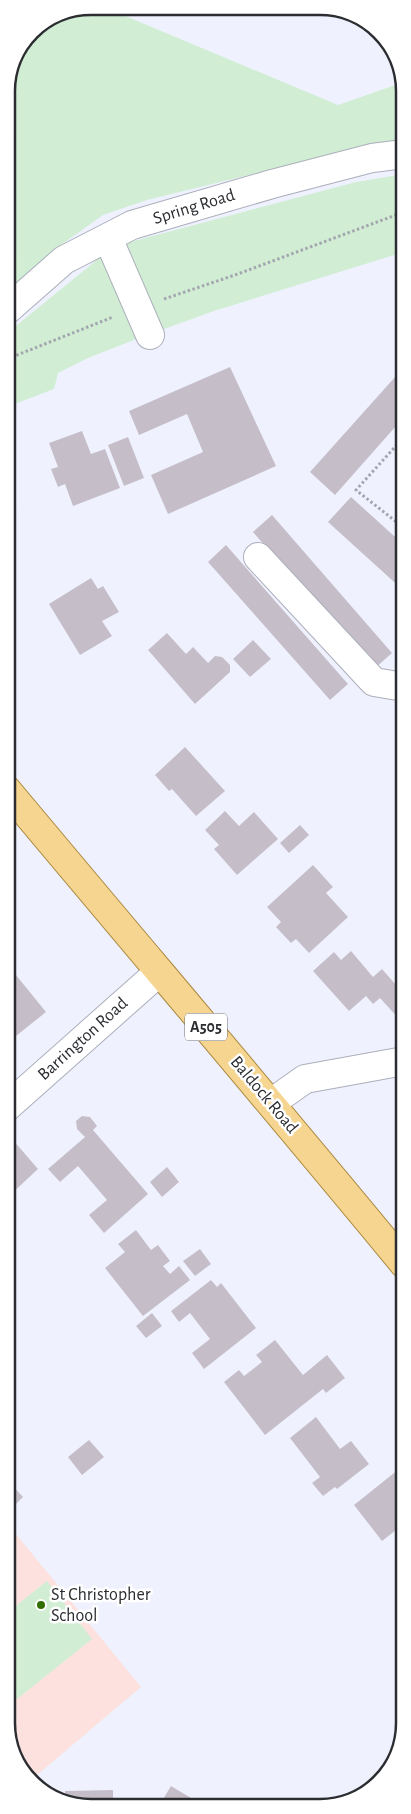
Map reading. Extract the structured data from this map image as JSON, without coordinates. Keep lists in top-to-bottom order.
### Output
{
  "streets": {
    "main road": ["A505", "Baldock Road"],
    "street": ["Spring Road", "Barrington Road"]
  },
  "crossings": [
    ["Barrington Road", "Baldock Road"]
  ],
  "places": ["St Christopher School"]
}
